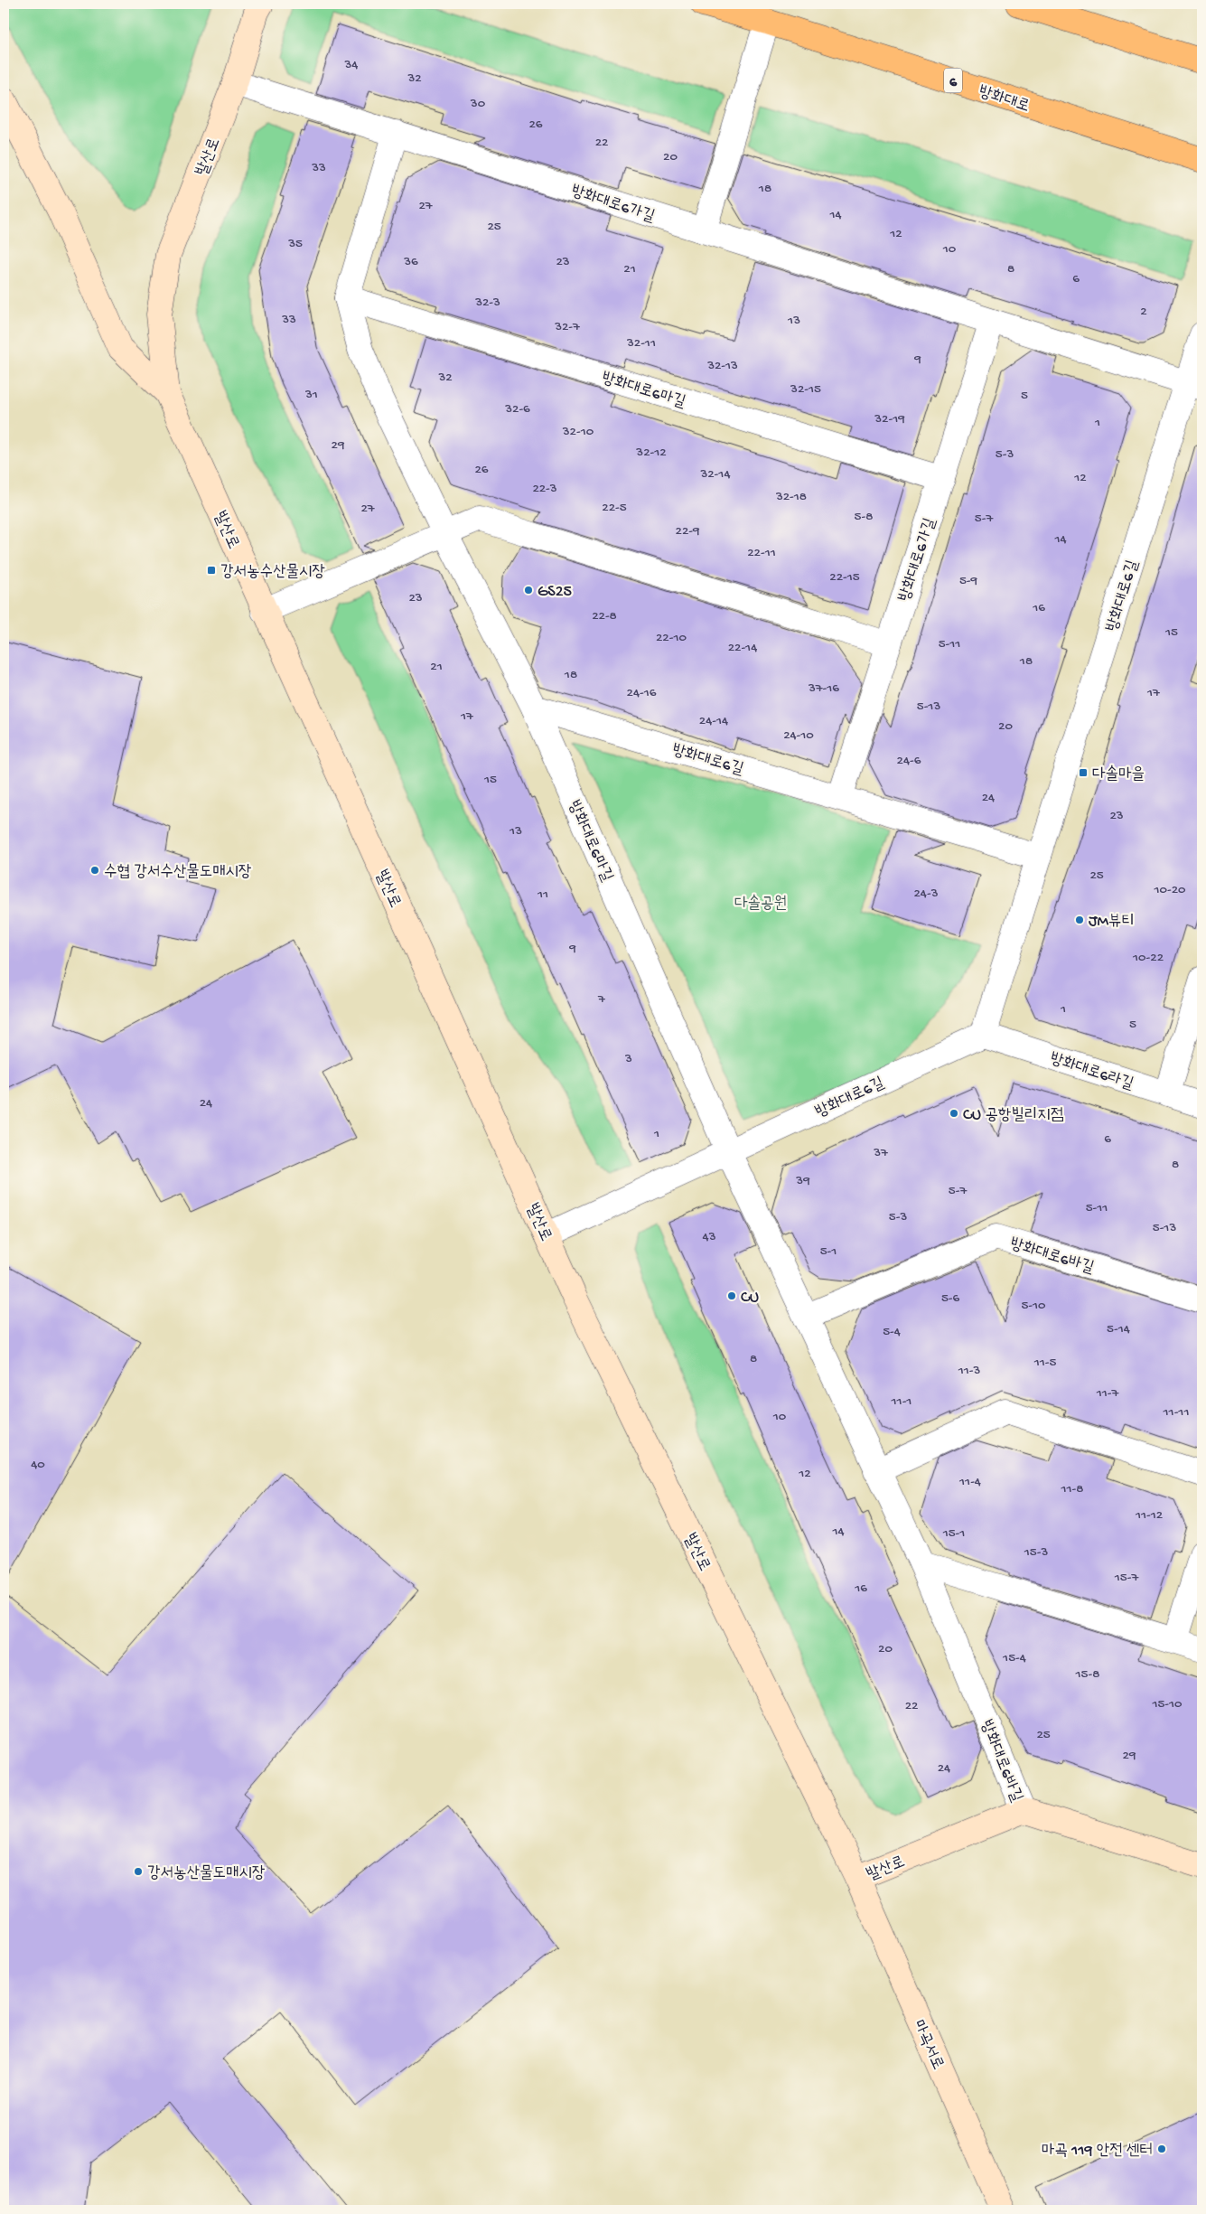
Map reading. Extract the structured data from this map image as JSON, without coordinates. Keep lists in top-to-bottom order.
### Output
{
  "streets": {
    "main road": ["6", "방화대로"],
    "street": [
      "발산로",
      "방화대로6가길",
      "방화대로6마길",
      "방화대로6길",
      "방화대로6라길",
      "방화대로6바길",
      "마곡서로"
    ]
  },
  "crossings": [
    ["발산로", "방화대로6가길"],
    ["발산로", "방화대로6길"],
    ["발산로", "방화대로6바길"],
    ["발산로", "마곡서로"],
    ["방화대로6가길", "방화대로6마길"],
    ["방화대로6가길", "방화대로6길"],
    ["방화대로6마길", "방화대로6길"],
    ["방화대로6마길", "방화대로6바길"],
    ["방화대로6길", "방화대로6라길"],
    ["방화대로6길", "방화대로6바길"]
  ],
  "parks": ["다솔공원"],
  "places": {
    "transit": ["강서농수산물시장", "다솔마을"],
    "other": [
      "GS25",
      "수협 강서수산물도매시장",
      "JM뷰티",
      "CU 공항빌리지점",
      "CU",
      "강서농산물도매시장",
      "마곡 119 안전 센터"
    ]
  },
  "house_numbers": [
    "34",
    "32",
    "30",
    "26",
    "22",
    "20",
    "33",
    "18",
    "27",
    "14",
    "25",
    "12",
    "35",
    "10",
    "36",
    "23",
    "21",
    "8",
    "6",
    "32-3",
    "2",
    "33",
    "13",
    "32-7",
    "32-11",
    "9",
    "32-13",
    "32",
    "32-15",
    "31",
    "5",
    "32-6",
    "32-19",
    "1",
    "32-10",
    "29",
    "32-12",
    "5-3",
    "26",
    "32-14",
    "12",
    "22-3",
    "32-18",
    "22-5",
    "27",
    "5-8",
    "5-7",
    "22-9",
    "14",
    "22-11",
    "22-15",
    "5-9",
    "23",
    "16",
    "22-8",
    "15",
    "22-10",
    "5-11",
    "22-14",
    "18",
    "21",
    "18",
    "37-16",
    "24-16",
    "17",
    "5-13",
    "17",
    "24-14",
    "20",
    "24-10",
    "24-6",
    "15",
    "24",
    "23",
    "13",
    "25",
    "10-20",
    "24-3",
    "11",
    "9",
    "10-22",
    "7",
    "1",
    "5",
    "3",
    "24",
    "1",
    "6",
    "37",
    "8",
    "39",
    "5-7",
    "5-11",
    "5-3",
    "5-13",
    "43",
    "5-1",
    "5-6",
    "5-10",
    "5-14",
    "5-4",
    "8",
    "11-5",
    "11-3",
    "11-7",
    "11-1",
    "11-11",
    "10",
    "40",
    "12",
    "11-4",
    "11-8",
    "11-12",
    "14",
    "15-1",
    "15-3",
    "15-7",
    "16",
    "20",
    "15-4",
    "15-8",
    "15-10",
    "22",
    "25",
    "29",
    "24"
  ]
}
